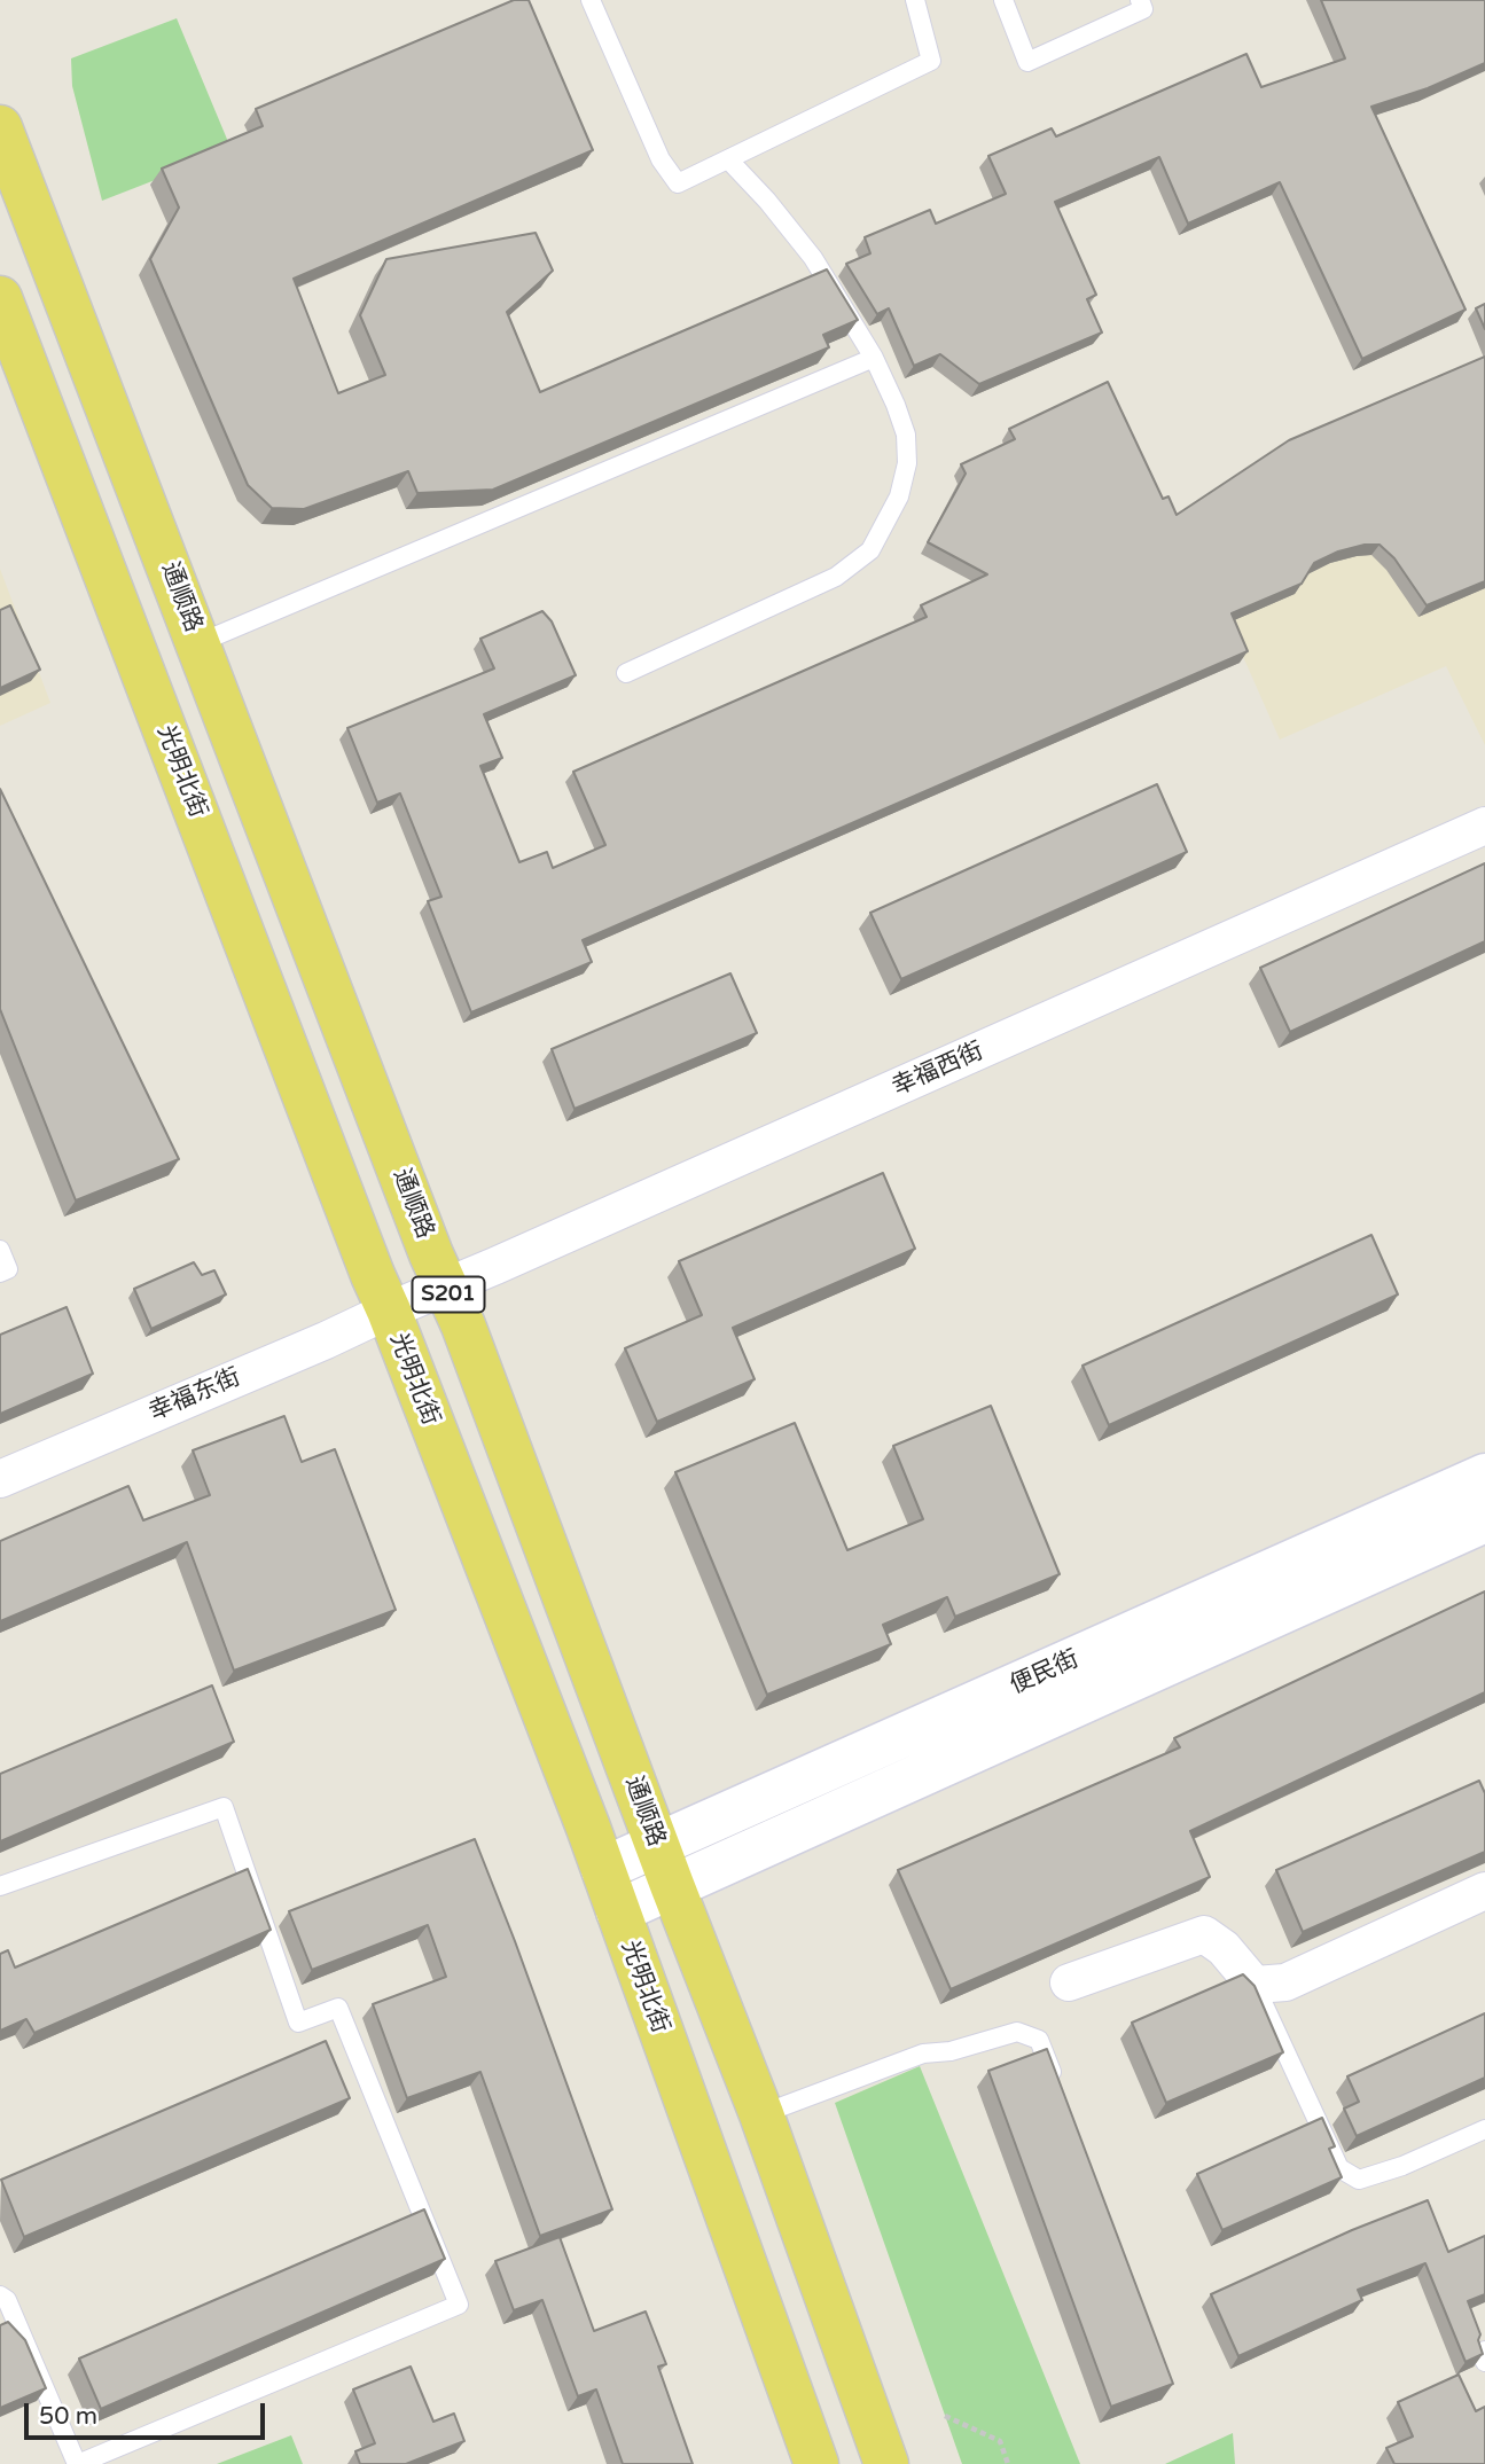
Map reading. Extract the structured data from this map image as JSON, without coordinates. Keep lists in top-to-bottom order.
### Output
{
  "streets": {
    "main road": ["通顺路", "光明北街", "S201"],
    "street": ["幸福西街", "幸福东街", "便民街"]
  },
  "crossings": [
    ["通顺路", "幸福西街"],
    ["通顺路", "便民街"],
    ["光明北街", "幸福西街"],
    ["光明北街", "幸福东街"],
    ["光明北街", "便民街"],
    ["幸福西街", "幸福东街"]
  ],
  "scale_bar": "50 m"
}
